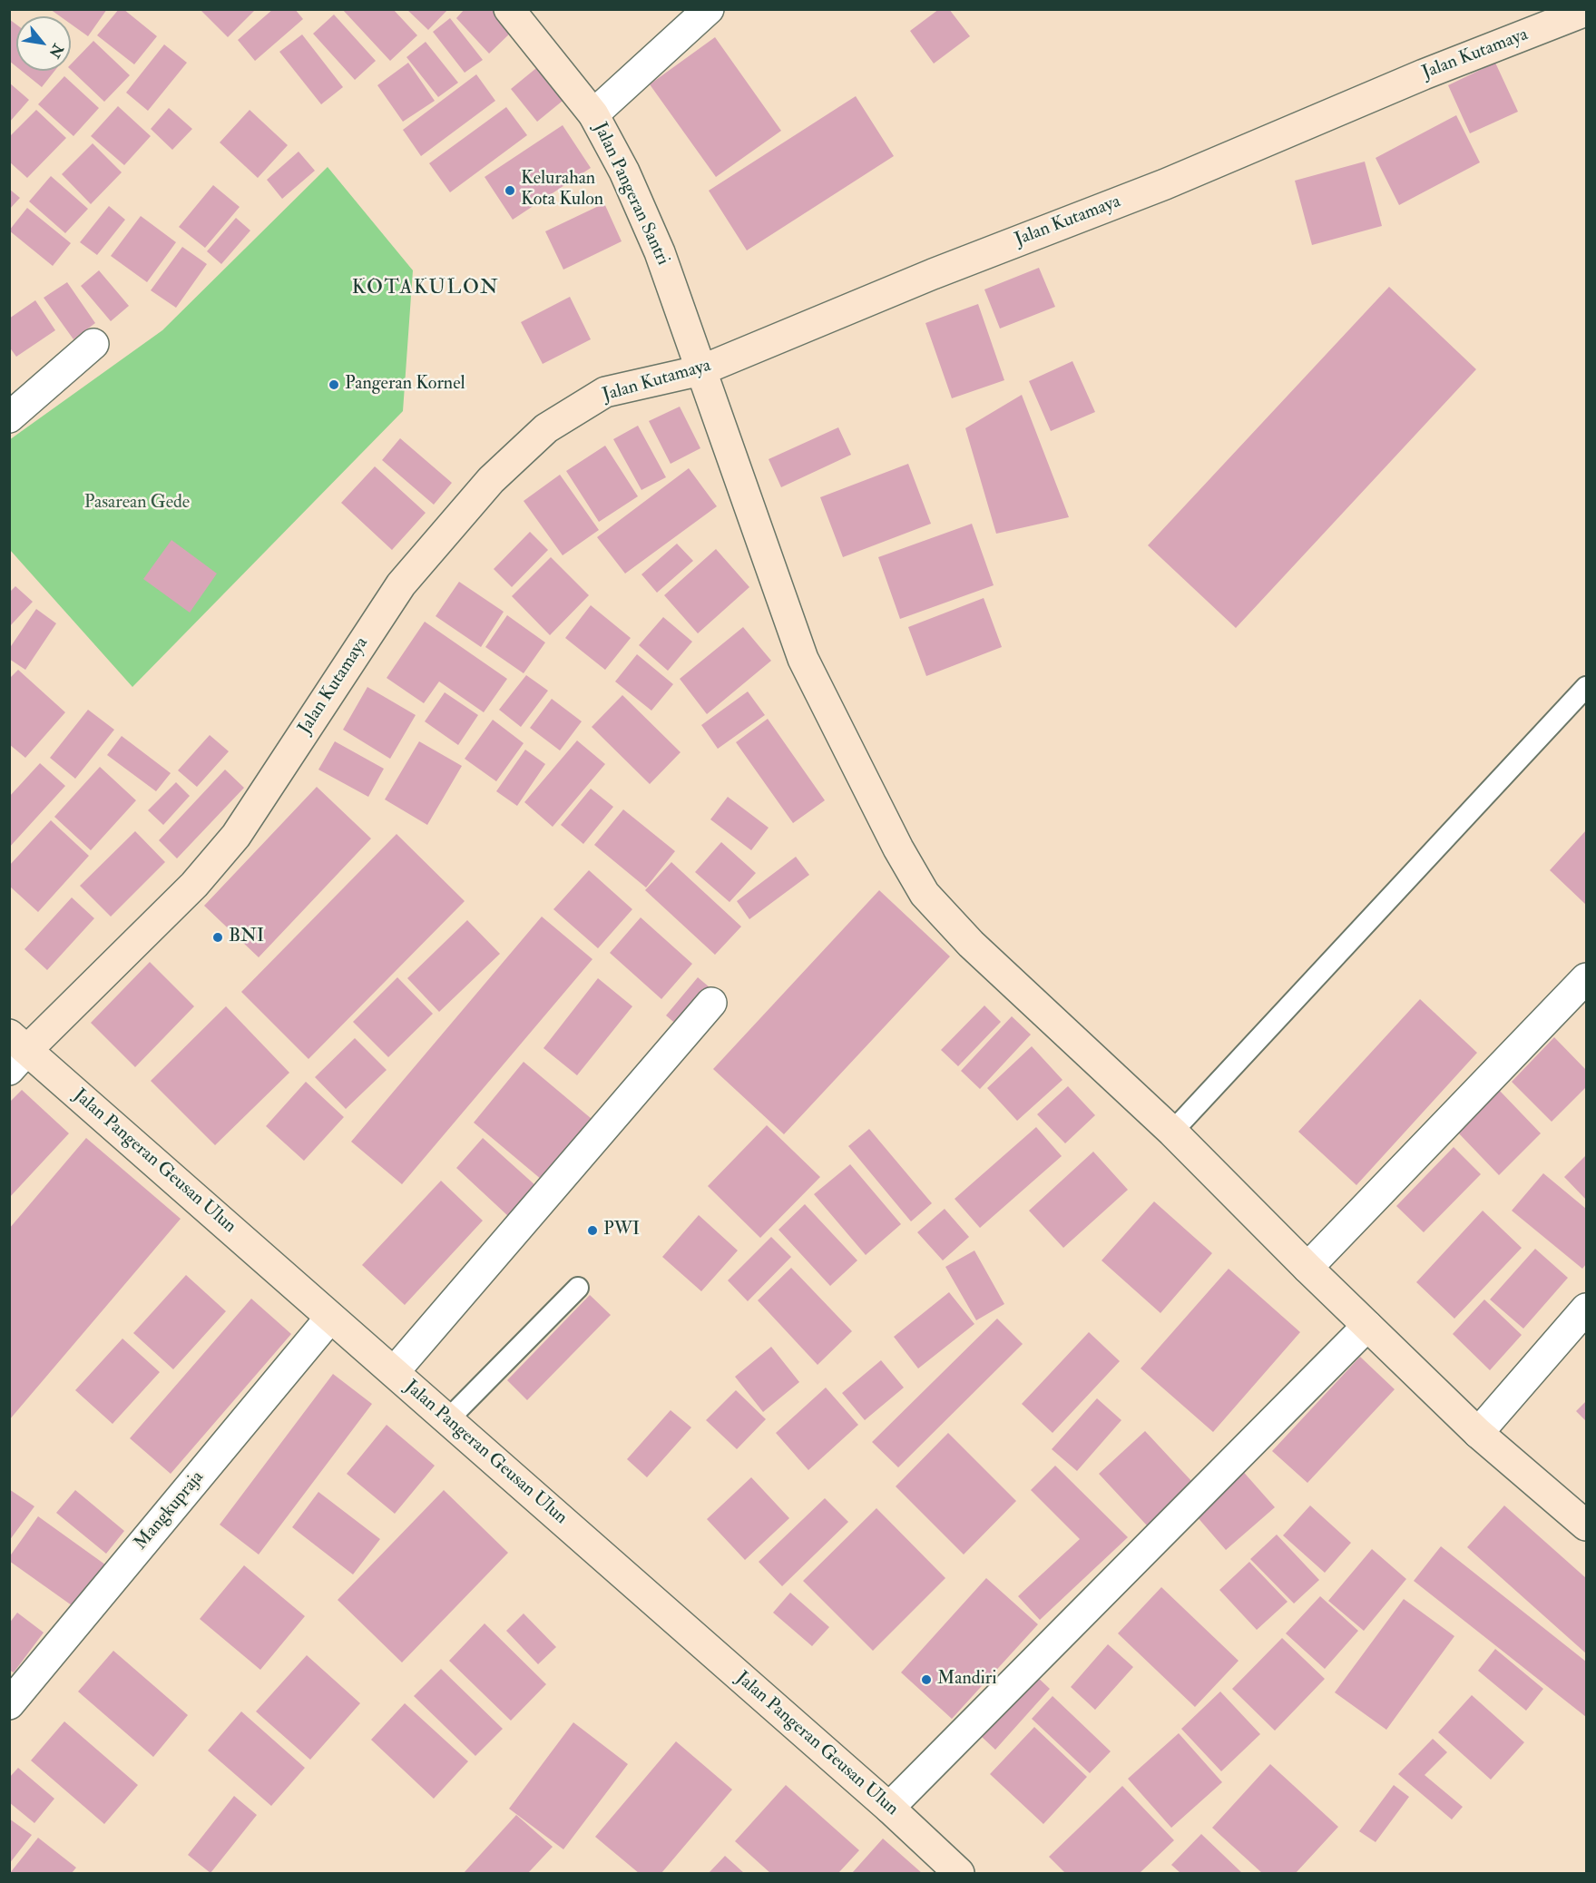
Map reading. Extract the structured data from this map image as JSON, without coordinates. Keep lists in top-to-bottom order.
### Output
{
  "streets": {
    "main road": ["Jalan Kutamaya", "Jalan Pangeran Santri", "Jalan Pangeran Geusan Ulun"],
    "street": ["Mangkupraja"]
  },
  "crossings": [
    ["Jalan Kutamaya", "Jalan Pangeran Santri"],
    ["Jalan Kutamaya", "Jalan Pangeran Geusan Ulun"],
    ["Jalan Pangeran Geusan Ulun", "Mangkupraja"]
  ],
  "districts": ["KOTAKULON"],
  "parks": ["Pasarean Gede"],
  "places": [
    "Kelurahan Kota Kulon",
    "Pangeran Kornel",
    "BNI",
    "PWI",
    "Mandiri"
  ],
  "north": "bottom right"
}
